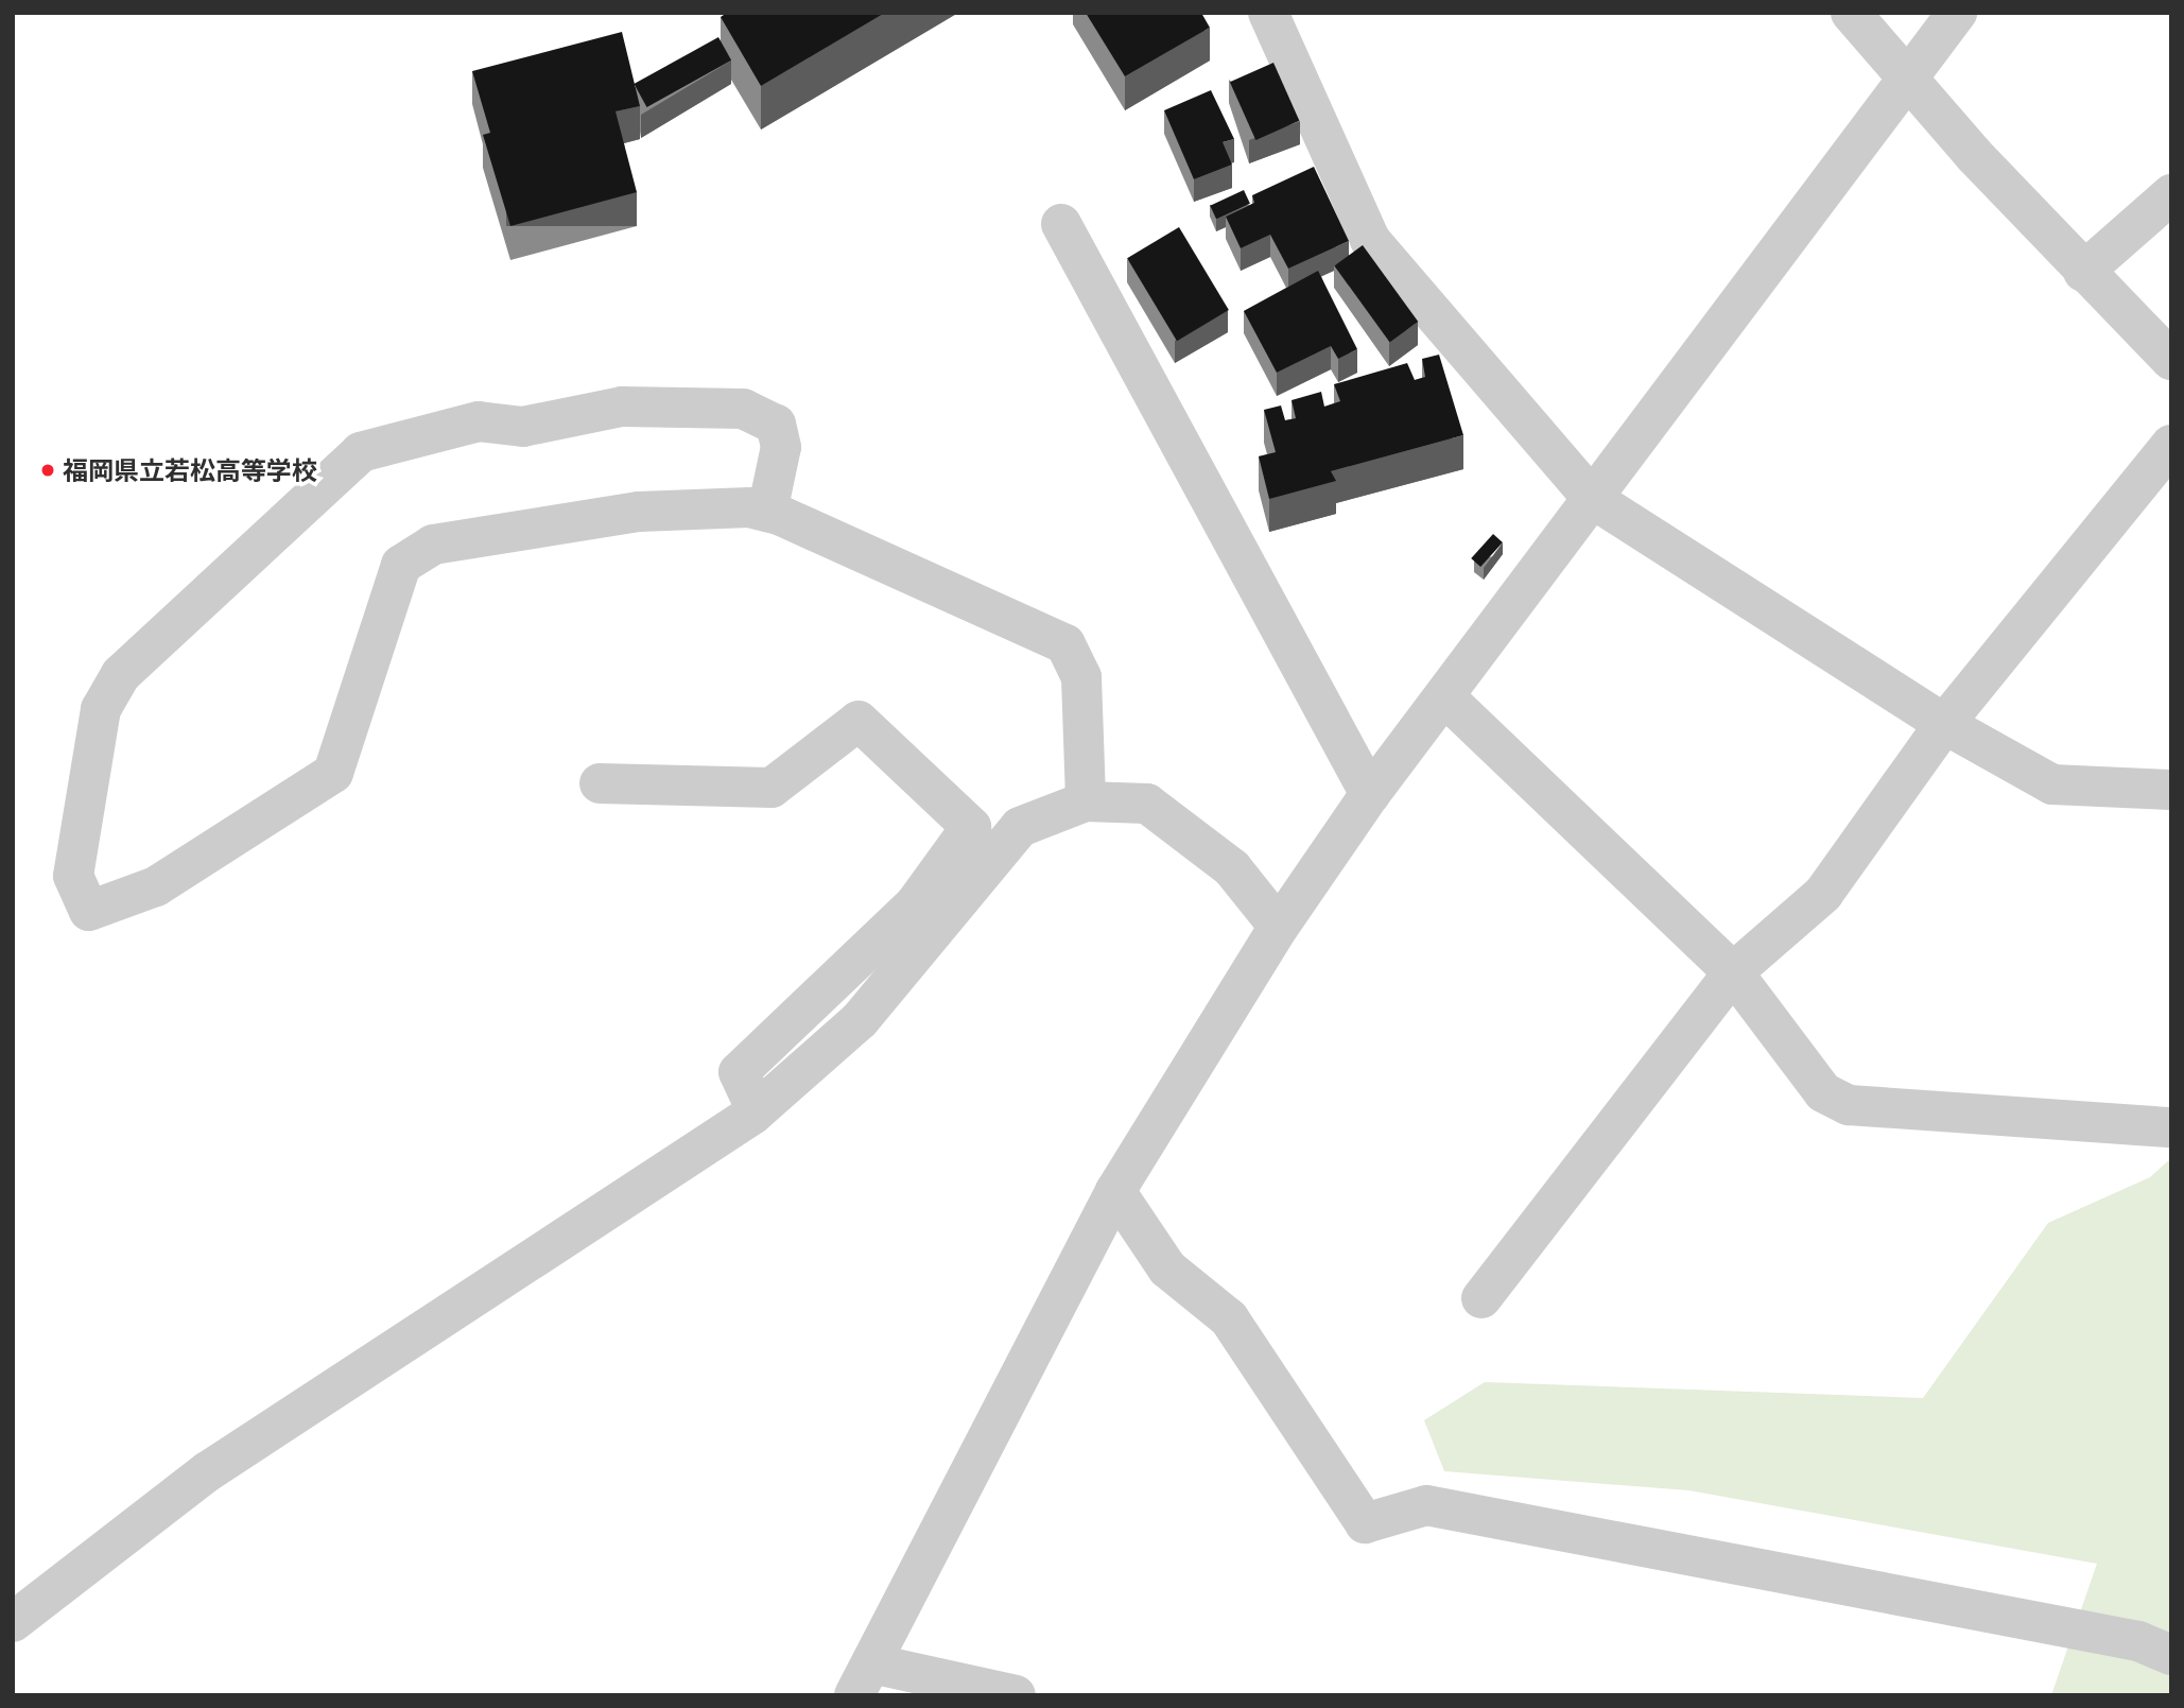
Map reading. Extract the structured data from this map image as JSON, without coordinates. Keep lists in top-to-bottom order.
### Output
{
  "places": ["福岡県立若松高等学校"]
}
